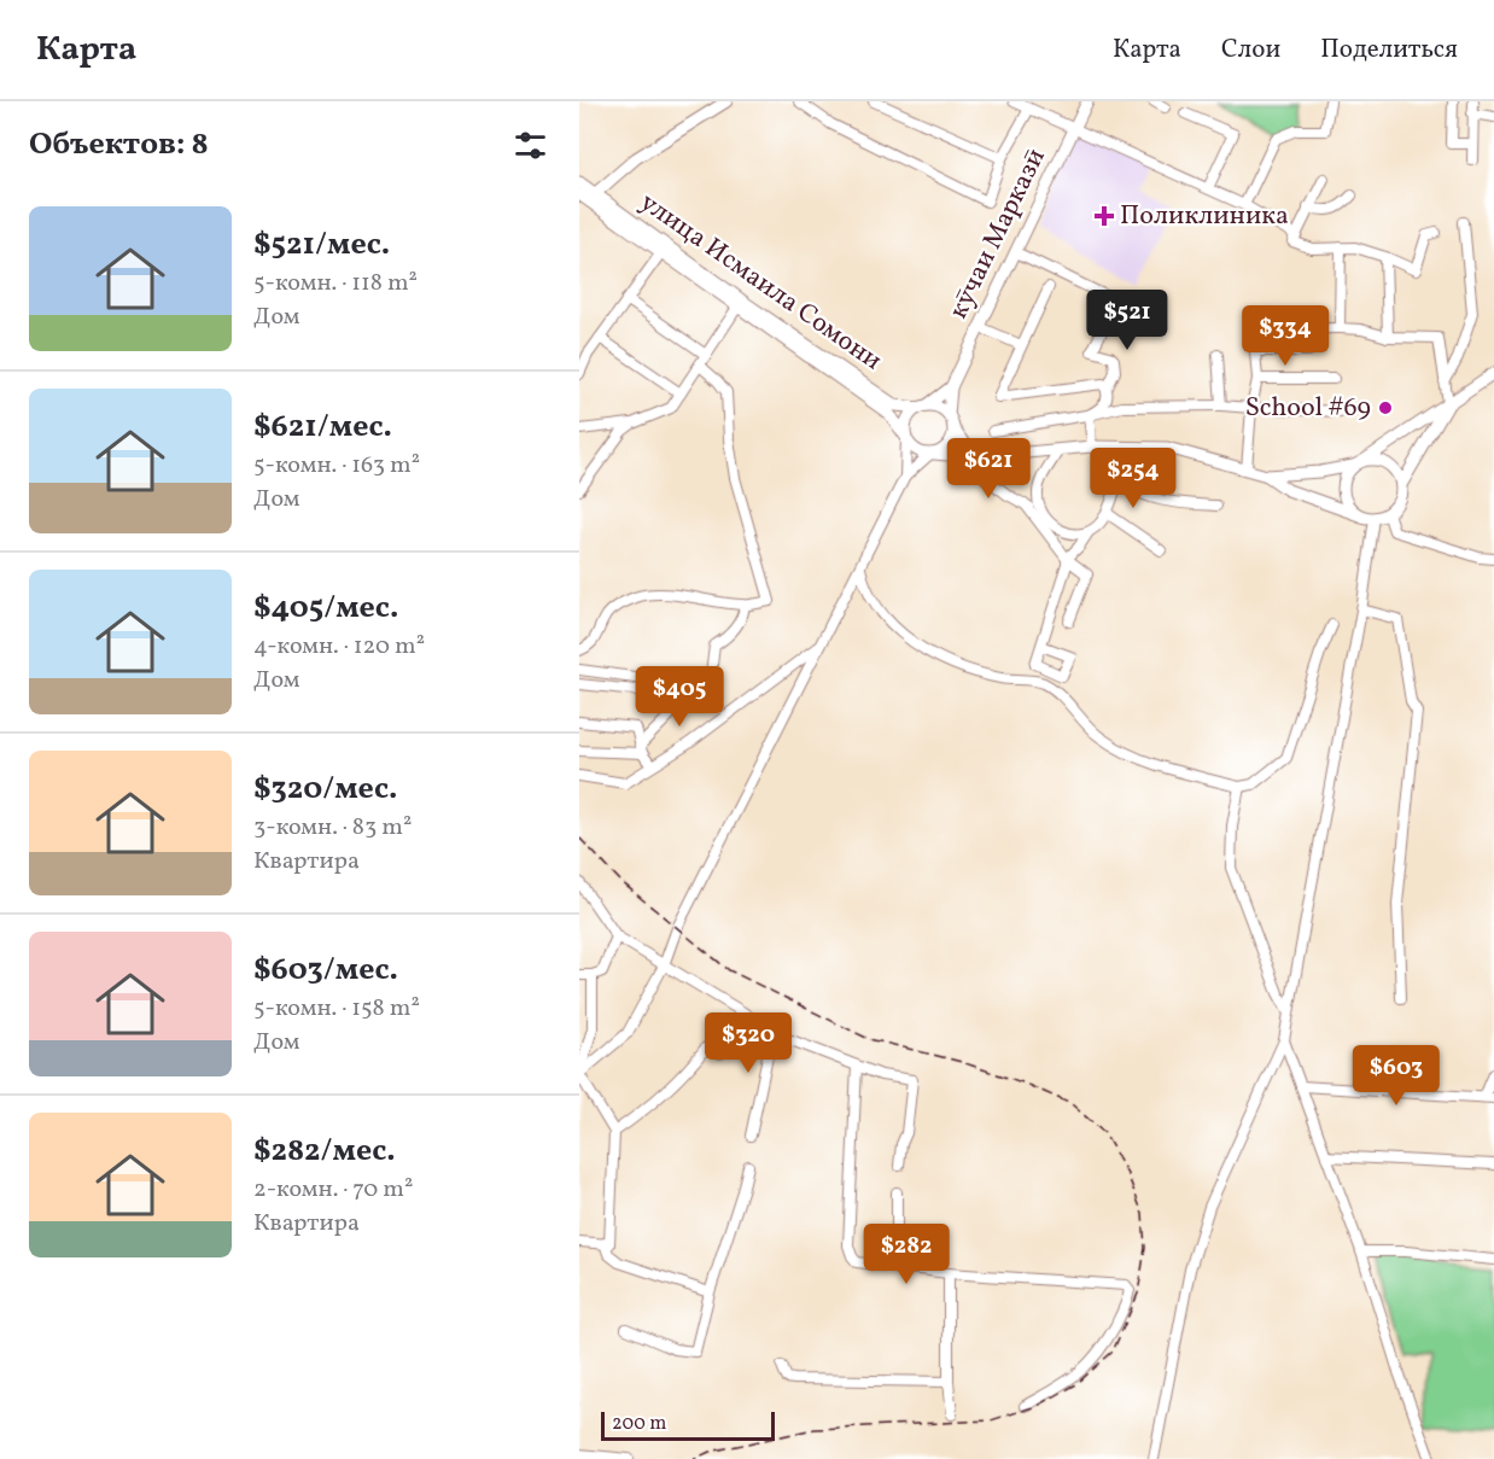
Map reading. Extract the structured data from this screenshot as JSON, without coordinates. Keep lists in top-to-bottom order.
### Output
{
  "streets": {
    "main road": ["кӯчаи Марказӣ", "улица Исмаила Сомони"]
  },
  "places": {
    "health": ["Поликлиника"],
    "other": ["School #69"]
  },
  "scale_bar": "200 m",
  "page": {
    "header": "Карта",
    "nav": ["Карта", "Слои", "Поделиться"],
    "heading": "Объектов: 8",
    "list": [
      {
        "name": "$521/мес.",
        "note": "5-комн. · 118 m² · Дом"
      },
      {
        "name": "$621/мес.",
        "note": "5-комн. · 163 m² · Дом"
      },
      {
        "name": "$405/мес.",
        "note": "4-комн. · 120 m² · Дом"
      },
      {
        "name": "$320/мес.",
        "note": "3-комн. · 83 m² · Квартира"
      },
      {
        "name": "$603/мес.",
        "note": "5-комн. · 158 m² · Дом"
      },
      {
        "name": "$282/мес.",
        "note": "2-комн. · 70 m² · Квартира"
      }
    ],
    "price": [
      "$521",
      "$334",
      "$621",
      "$254",
      "$405",
      "$320",
      "$603",
      "$282"
    ],
    "scale": "200 m"
  }
}
